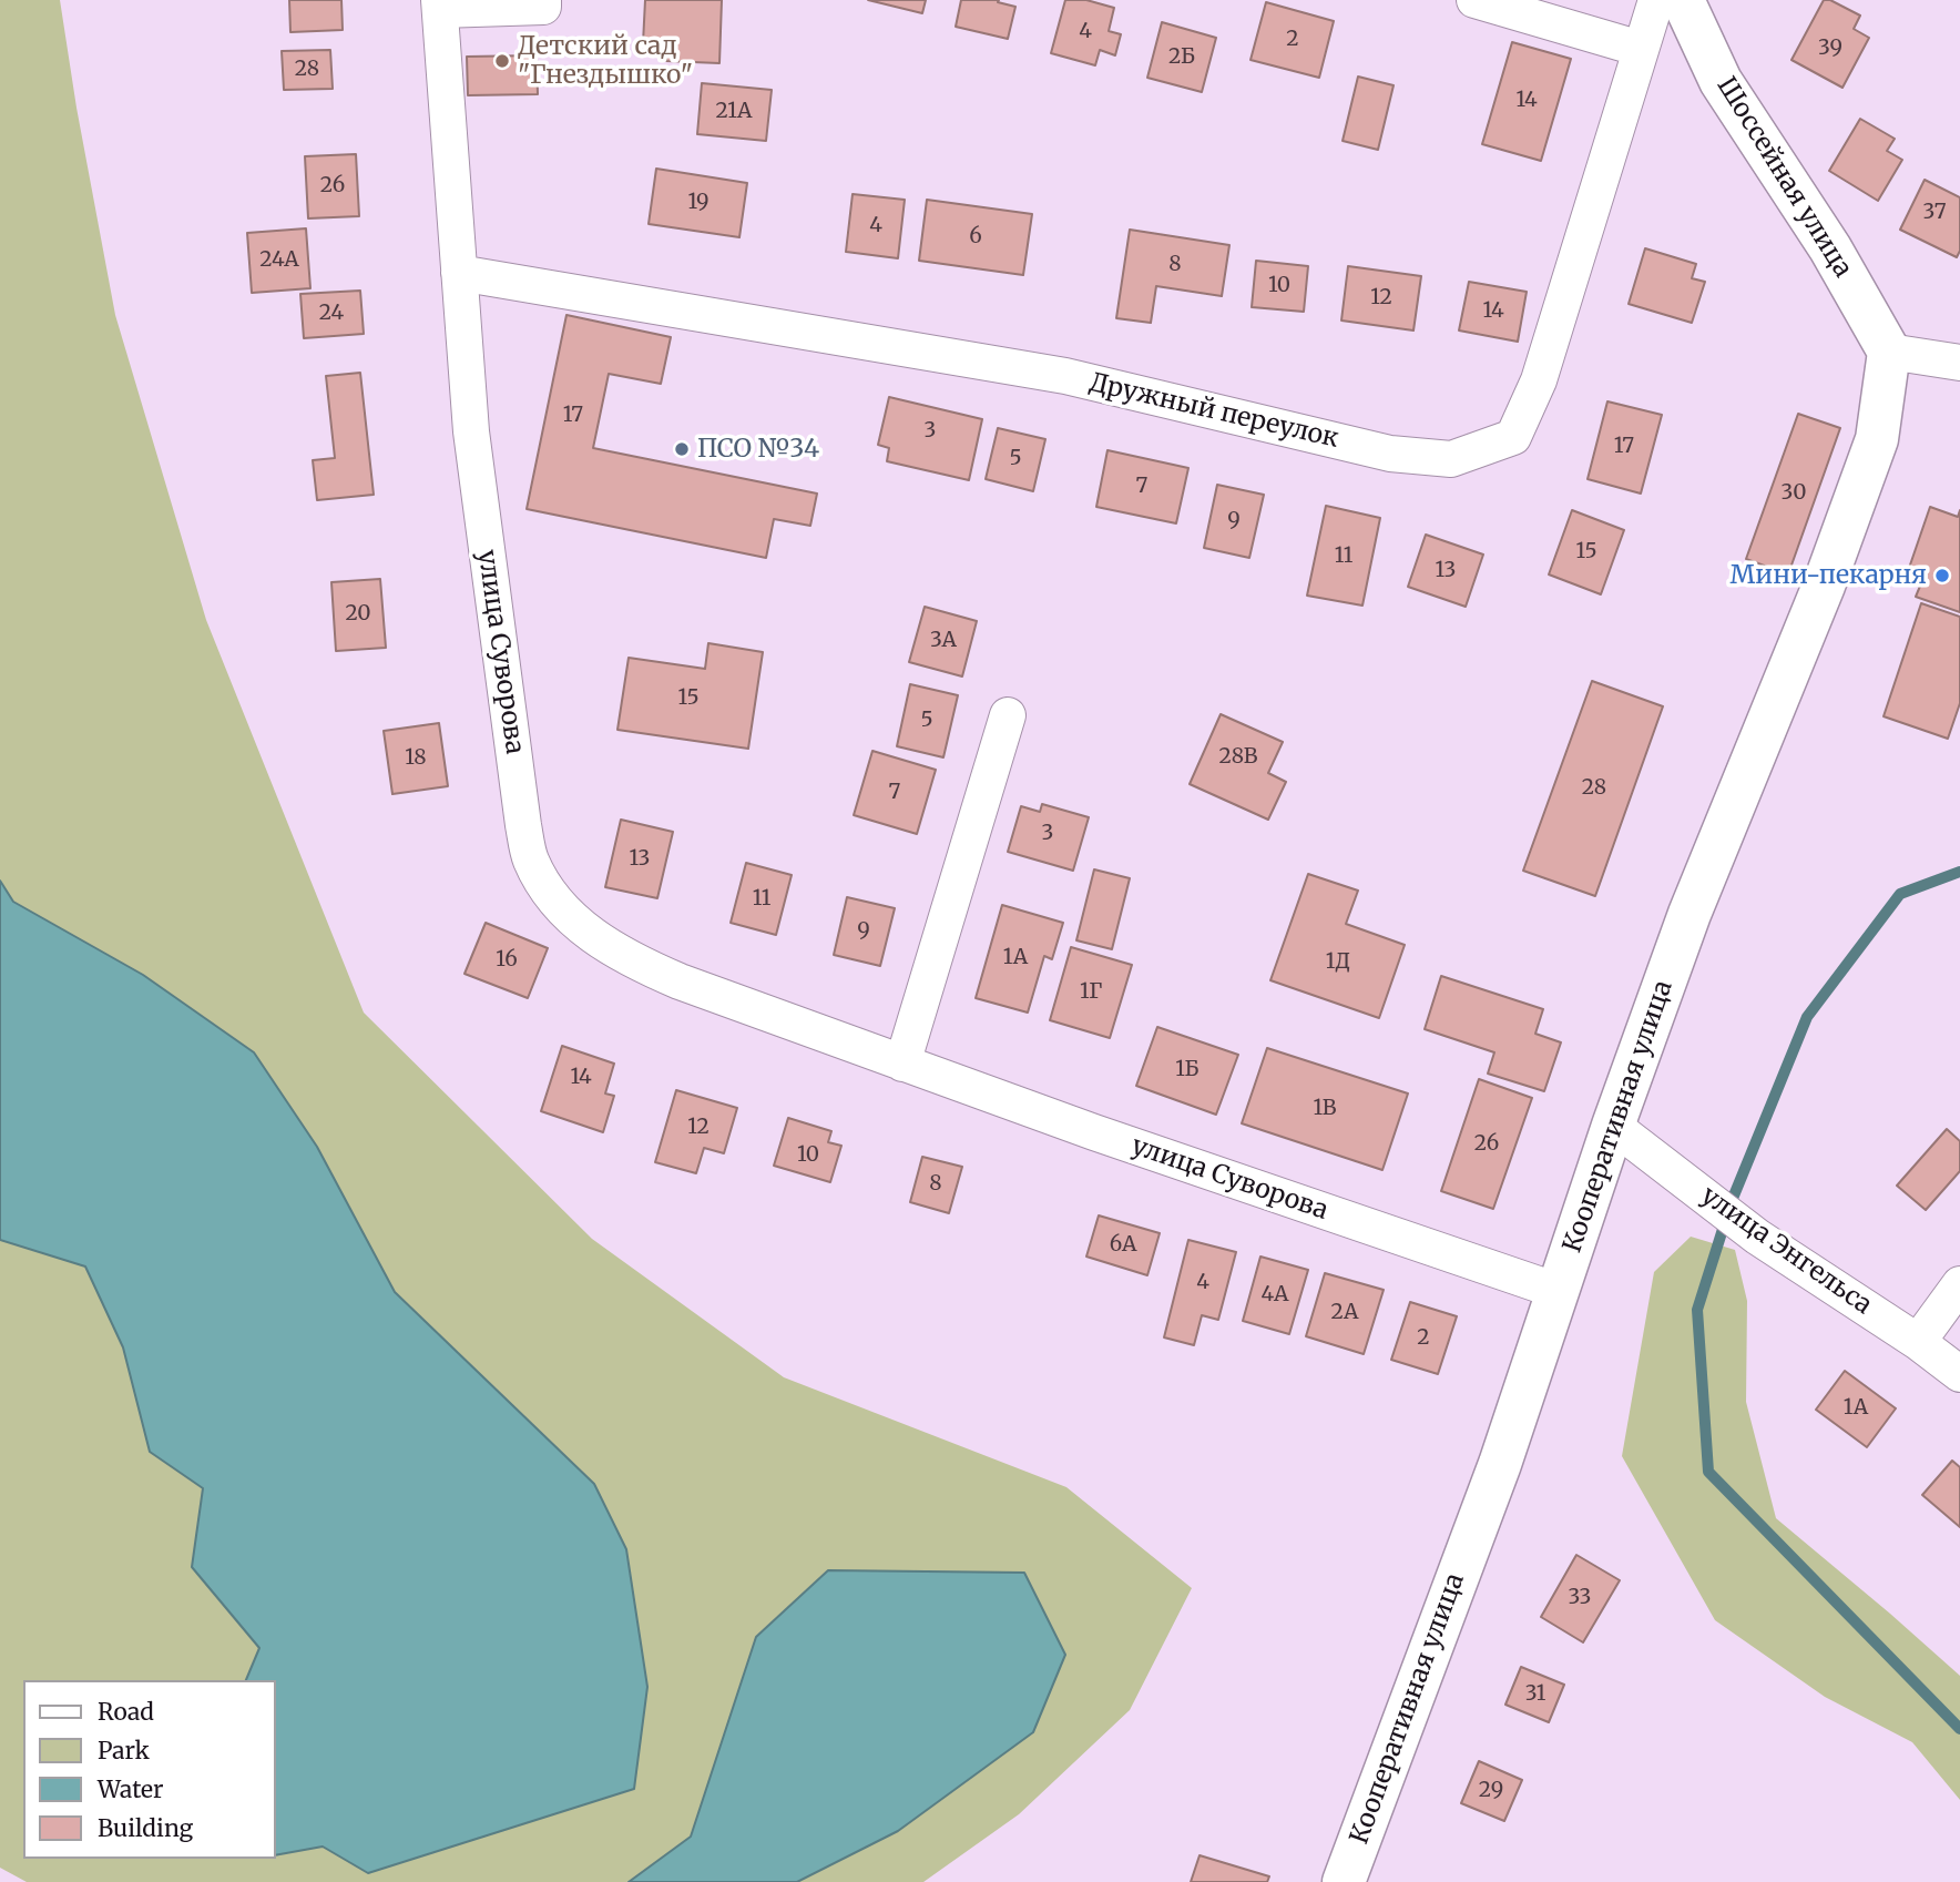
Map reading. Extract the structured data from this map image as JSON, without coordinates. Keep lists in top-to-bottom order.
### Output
{
  "streets": {
    "street": [
      "Шоссейная улица",
      "Дружный переулок",
      "улица Суворова",
      "Кооперативная улица",
      "улица Энгельса"
    ]
  },
  "crossings": [
    ["Шоссейная улица", "Кооперативная улица"],
    ["Дружный переулок", "улица Суворова"],
    ["улица Суворова", "Кооперативная улица"],
    ["Кооперативная улица", "улица Энгельса"]
  ],
  "places": ["Детский сад \"Гнездышко\"", "ПСО №34", "Мини-пекарня"],
  "house_numbers": [
    "4",
    "2",
    "39",
    "2Б",
    "28",
    "14",
    "21А",
    "26",
    "19",
    "37",
    "4",
    "6",
    "24А",
    "8",
    "10",
    "12",
    "14",
    "24",
    "17",
    "3",
    "17",
    "5",
    "7",
    "30",
    "9",
    "15",
    "11",
    "13",
    "20",
    "3А",
    "15",
    "5",
    "28В",
    "18",
    "28",
    "7",
    "3",
    "13",
    "11",
    "9",
    "1А",
    "16",
    "1Д",
    "1Г",
    "1Б",
    "14",
    "1В",
    "12",
    "26",
    "10",
    "8",
    "6А",
    "4",
    "4А",
    "2А",
    "2",
    "1А",
    "33",
    "31",
    "29"
  ],
  "legend": [
    "Road",
    "Park",
    "Water",
    "Building"
  ]
}
